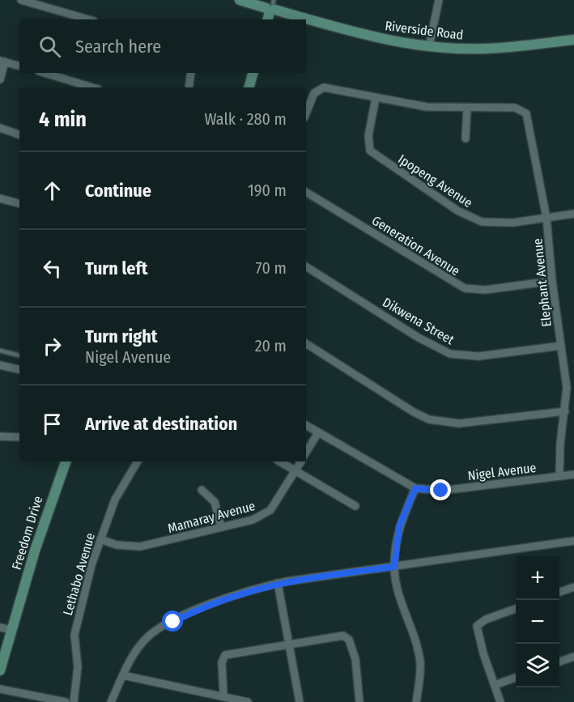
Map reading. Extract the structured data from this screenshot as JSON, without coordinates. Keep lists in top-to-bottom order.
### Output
{
  "streets": {
    "street": [
      "Riverside Road",
      "Ipopeng Avenue",
      "Generation Avenue",
      "Elephant Avenue",
      "Dikwena Street",
      "Nigel Avenue",
      "Mamaray Avenue",
      "Freedom Drive",
      "Lethabo Avenue"
    ]
  },
  "crossings": [
    ["Ipopeng Avenue", "Elephant Avenue"],
    ["Generation Avenue", "Elephant Avenue"],
    ["Elephant Avenue", "Dikwena Street"],
    ["Elephant Avenue", "Nigel Avenue"],
    ["Mamaray Avenue", "Lethabo Avenue"]
  ],
  "page": {
    "search": "Search here",
    "heading": ["4 min", "Walk · 280 m"],
    "list": [
      ["Continue", "190 m"],
      ["Turn left", "70 m"],
      ["Turn right", "Nigel Avenue", "20 m"],
      "Arrive at destination"
    ],
    "map_buttons": ["+", "−"]
  }
}
